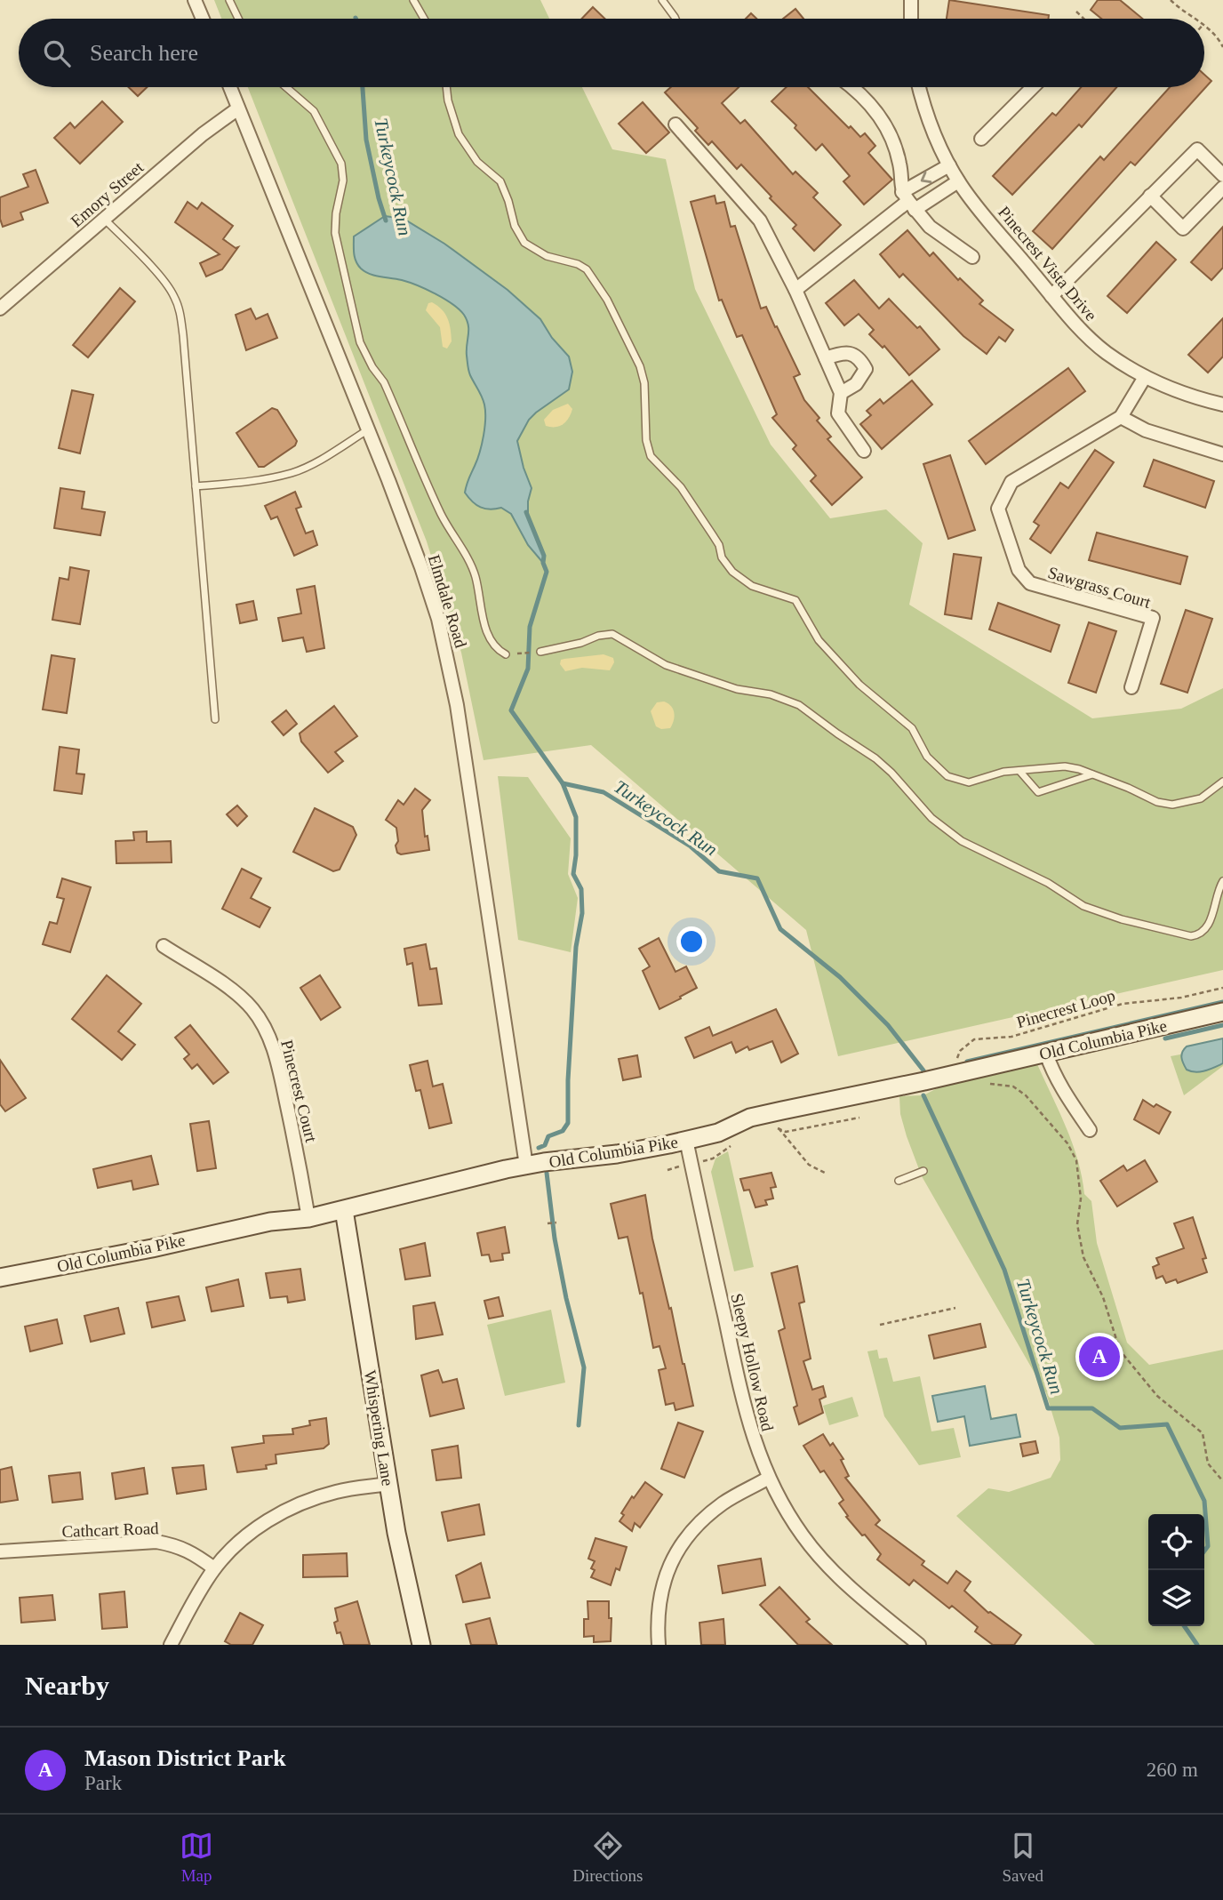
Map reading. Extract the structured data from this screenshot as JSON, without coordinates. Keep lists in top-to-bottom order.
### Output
{
  "streets": {
    "street": [
      "Emory Street",
      "Pinecrest Vista Drive",
      "Sawgrass Court",
      "Elmdale Road",
      "Old Columbia Pike",
      "Pinecrest Court",
      "Sleepy Hollow Road",
      "Whispering Lane",
      "Cathcart Road"
    ],
    "path": ["Pinecrest Loop"]
  },
  "crossings": [
    ["Emory Street", "Elmdale Road"],
    ["Pinecrest Vista Drive", "Sawgrass Court"],
    ["Elmdale Road", "Old Columbia Pike"],
    ["Pinecrest Loop", "Old Columbia Pike"],
    ["Old Columbia Pike", "Pinecrest Court"],
    ["Old Columbia Pike", "Sleepy Hollow Road"],
    ["Old Columbia Pike", "Whispering Lane"]
  ],
  "water": ["Turkeycock Run"],
  "page": {
    "search": "Search here",
    "pins": "A",
    "heading": "Nearby",
    "list": [
      {
        "mark": "A",
        "name": "Mason District Park",
        "note": "Park",
        "value": "260 m"
      }
    ],
    "nav": ["Map", "Directions", "Saved"]
  }
}
